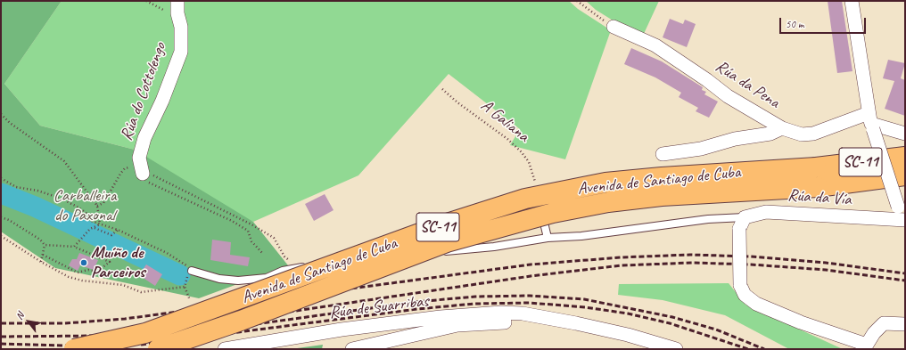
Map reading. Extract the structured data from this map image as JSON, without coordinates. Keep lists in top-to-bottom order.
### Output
{
  "streets": {
    "highway": ["SC-11", "Avenida de Santiago de Cuba"],
    "street": [
      "Rúa da Pena",
      "Rúa do Cottolengo",
      "Rúa da Vía",
      "Rúa de Suarribas"
    ],
    "path": ["A Galiana"]
  },
  "parks": ["Carballeira do Paxonal"],
  "places": ["Muíño de Parceiros"],
  "scale_bar": "50 m",
  "north": "top left"
}
